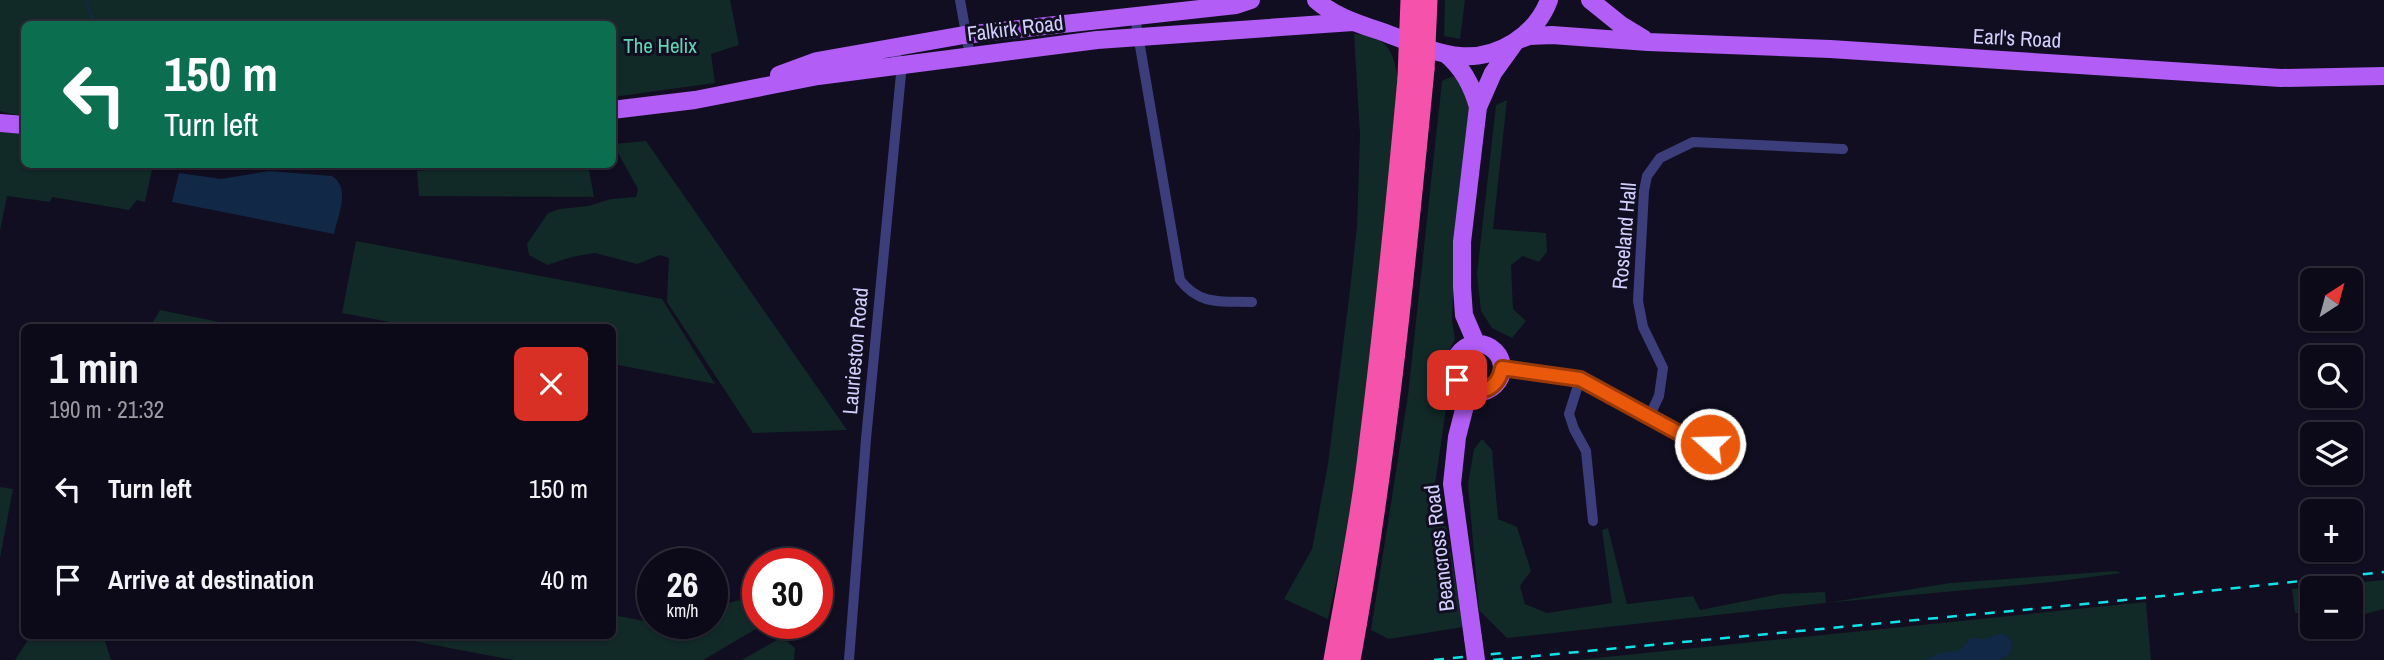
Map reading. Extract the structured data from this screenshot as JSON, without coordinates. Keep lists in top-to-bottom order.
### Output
{
  "streets": {
    "main road": ["Falkirk Road", "Earl's Road", "Beancross Road"],
    "street": ["Roseland Hall", "Laurieston Road"]
  },
  "crossings": [
    ["Falkirk Road", "Laurieston Road"]
  ],
  "parks": ["The Helix"],
  "north": "top right",
  "page": {
    "turn": ["150 m", "Turn left"],
    "map_buttons": ["+", "−"],
    "heading": ["1 min", "190 m · 21:32"],
    "list": [
      {
        "name": "Turn left",
        "value": "150 m"
      },
      {
        "name": "Arrive at destination",
        "value": "40 m"
      }
    ],
    "speed": "26 km/h",
    "limit": "30"
  }
}
